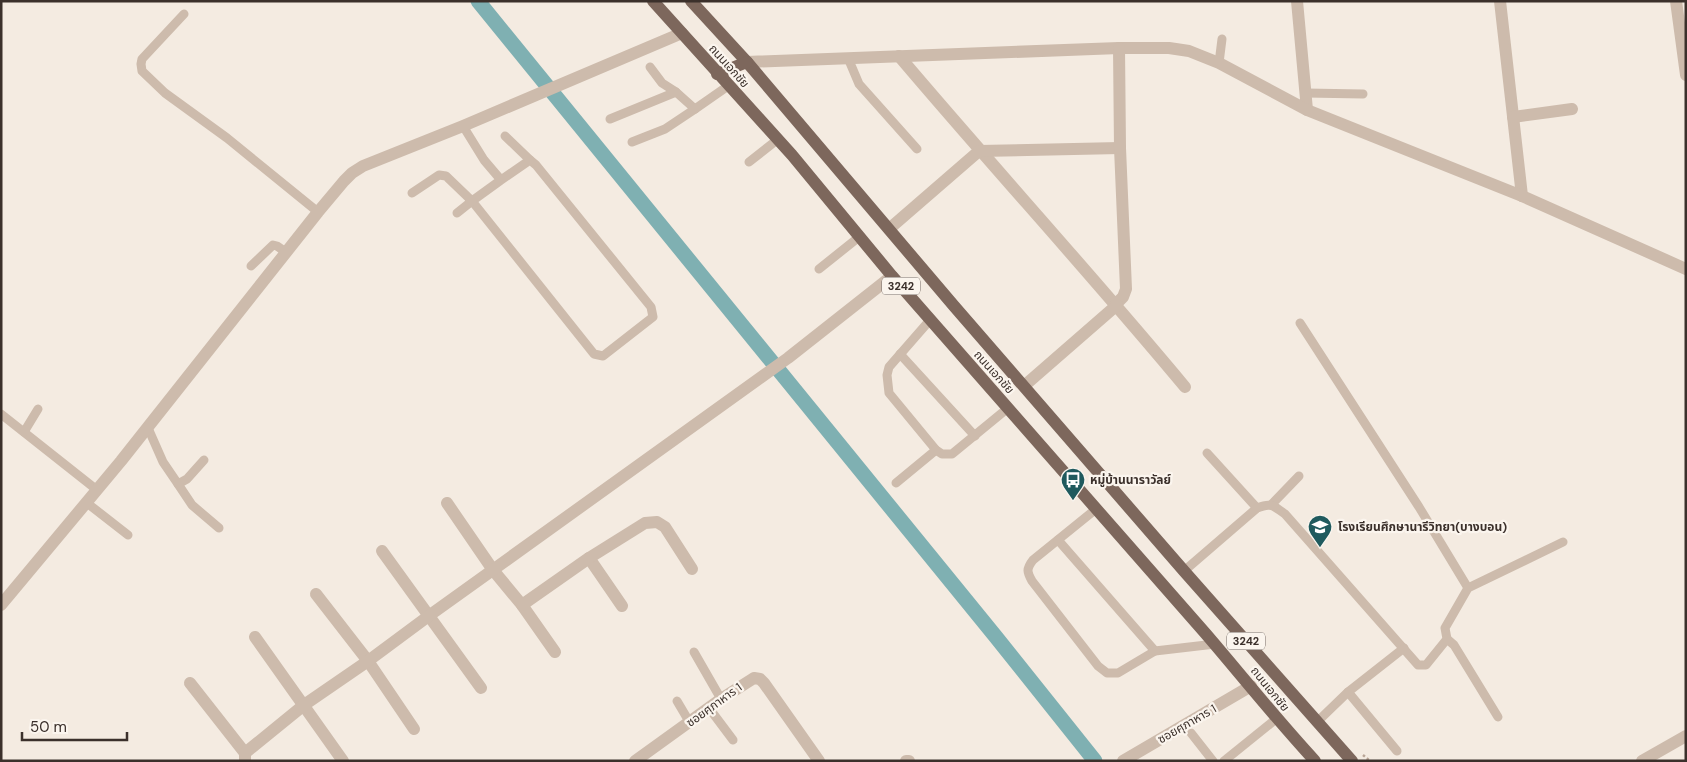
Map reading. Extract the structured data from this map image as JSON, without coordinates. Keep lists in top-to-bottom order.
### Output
{
  "streets": {
    "main road": ["ถนนเอกชัย", "3242"],
    "street": ["ซอยศุภาหาร 1"]
  },
  "crossings": [
    ["ถนนเอกชัย", "ซอยศุภาหาร 1"]
  ],
  "places": {
    "bus stop": ["หมู่บ้านนาราวัลย์"],
    "school or university": ["โรงเรียนศึกษานารีวิทยา(บางบอน)"]
  },
  "scale_bar": "50 m"
}
